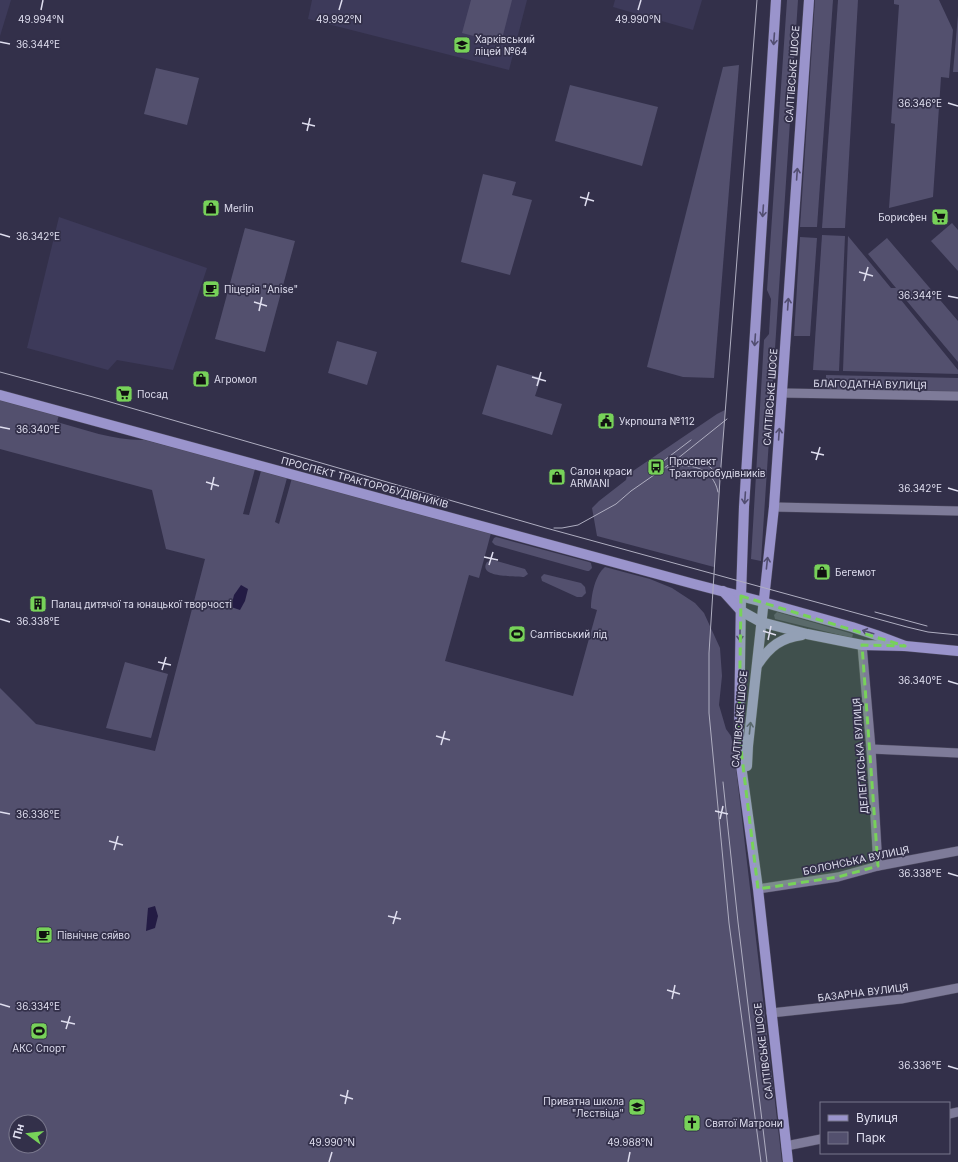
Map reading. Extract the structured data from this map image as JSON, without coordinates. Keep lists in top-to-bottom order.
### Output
{
  "streets": {
    "main road": ["САЛТІВСЬКЕ ШОСЕ", "ПРОСПЕКТ ТРАКТОРОБУДІВНИКІВ"],
    "street": [
      "БЛАГОДАТНА ВУЛИЦЯ",
      "ДЕЛЕГАТСЬКА ВУЛИЦЯ",
      "БОЛОНСЬКА ВУЛИЦЯ",
      "БАЗАРНА ВУЛИЦЯ"
    ]
  },
  "crossings": [
    ["САЛТІВСЬКЕ ШОСЕ", "БЛАГОДАТНА ВУЛИЦЯ"],
    ["САЛТІВСЬКЕ ШОСЕ", "ПРОСПЕКТ ТРАКТОРОБУДІВНИКІВ"],
    ["САЛТІВСЬКЕ ШОСЕ", "БОЛОНСЬКА ВУЛИЦЯ"],
    ["САЛТІВСЬКЕ ШОСЕ", "БАЗАРНА ВУЛИЦЯ"],
    ["ПРОСПЕКТ ТРАКТОРОБУДІВНИКІВ", "ДЕЛЕГАТСЬКА ВУЛИЦЯ"],
    ["ДЕЛЕГАТСЬКА ВУЛИЦЯ", "БОЛОНСЬКА ВУЛИЦЯ"]
  ],
  "places": {
    "school or university": ["Харківський ліцей №64", "Приватна школа \"Лєствіца\""],
    "shop": [
      "Merlin",
      "Агромол",
      "Салон краси ARMANI",
      "Бегемот"
    ],
    "supermarket": ["Борисфен", "Посад"],
    "cafe": ["Піцерія \"Anise\"", "Північне сяйво"],
    "public building": ["Укрпошта №112"],
    "bus stop": ["Проспект Тракторобудівників"],
    "building": ["Палац дитячої та юнацької творчості"],
    "sports": ["Салтівський лід", "АКС Спорт"],
    "church": ["Святої Матрони"]
  },
  "legend": ["Вулиця", "Парк"],
  "north": "left",
  "coordinates": [
    "49.994°N",
    "49.992°N",
    "49.990°N",
    "36.344°E",
    "36.346°E",
    "36.342°E",
    "36.340°E",
    "36.338°E",
    "36.336°E",
    "36.334°E",
    "49.988°N"
  ]
}
